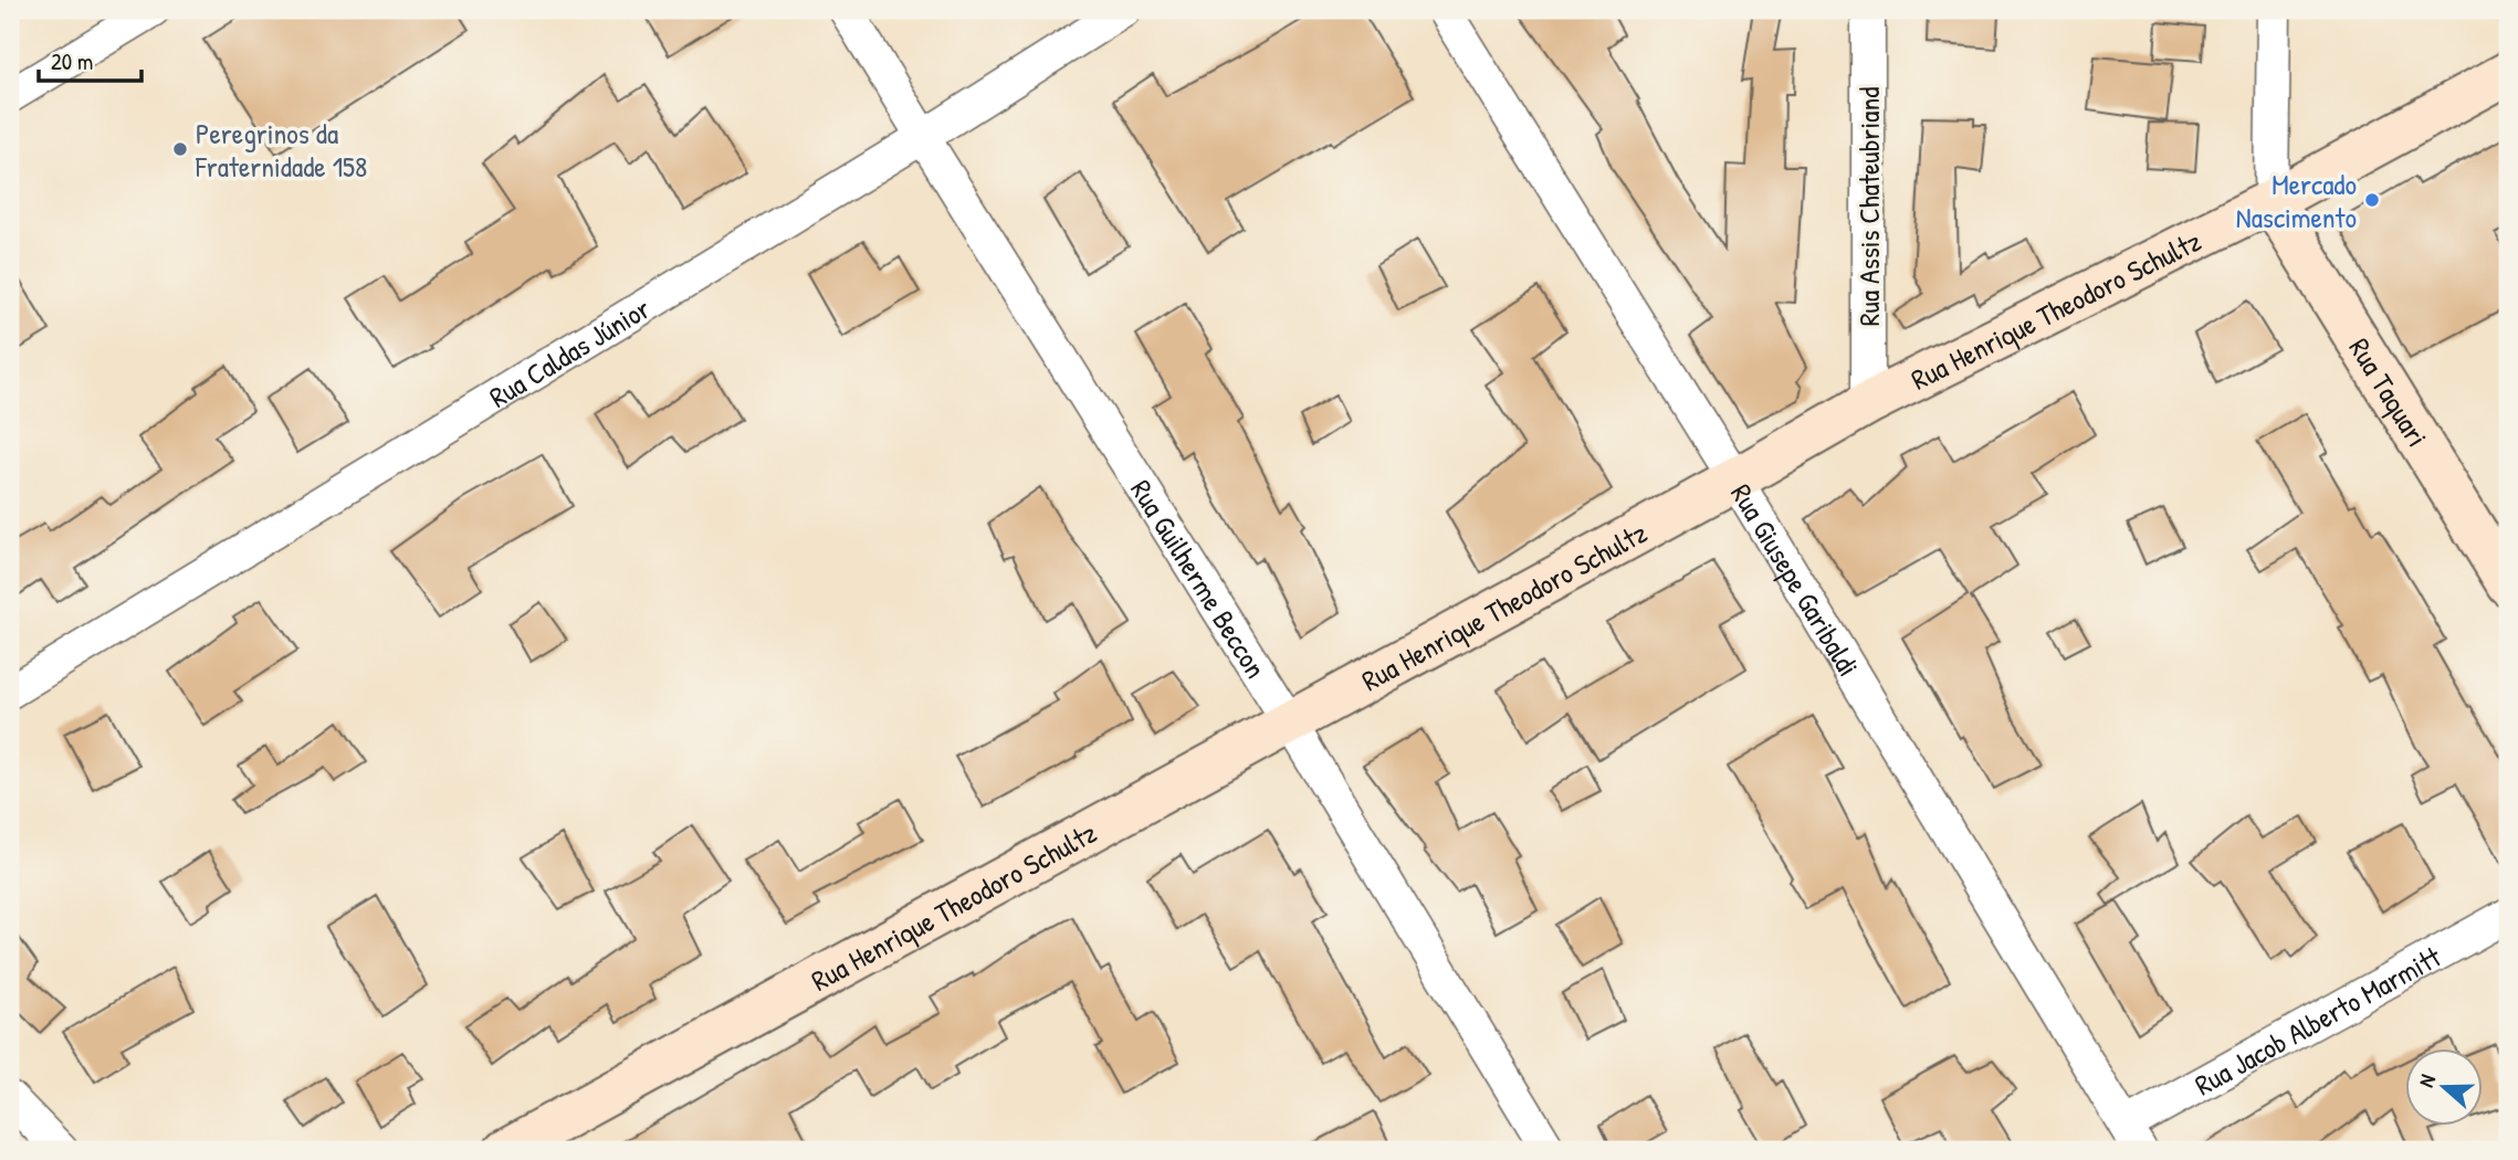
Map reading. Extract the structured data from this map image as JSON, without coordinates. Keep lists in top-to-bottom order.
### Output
{
  "streets": {
    "street": [
      "Rua Assis Chateubriand",
      "Rua Henrique Theodoro Schultz",
      "Rua Caldas Júnior",
      "Rua Taquari",
      "Rua Guilherme Beccon",
      "Rua Giusepe Garibaldi",
      "Rua Jacob Alberto Marmitt"
    ]
  },
  "crossings": [
    ["Rua Assis Chateubriand", "Rua Henrique Theodoro Schultz"],
    ["Rua Henrique Theodoro Schultz", "Rua Taquari"],
    ["Rua Henrique Theodoro Schultz", "Rua Guilherme Beccon"],
    ["Rua Henrique Theodoro Schultz", "Rua Giusepe Garibaldi"],
    ["Rua Caldas Júnior", "Rua Guilherme Beccon"],
    ["Rua Giusepe Garibaldi", "Rua Jacob Alberto Marmitt"]
  ],
  "places": ["Peregrinos da Fraternidade 158", "Mercado Nascimento"],
  "scale_bar": "20 m",
  "north": "left"
}
